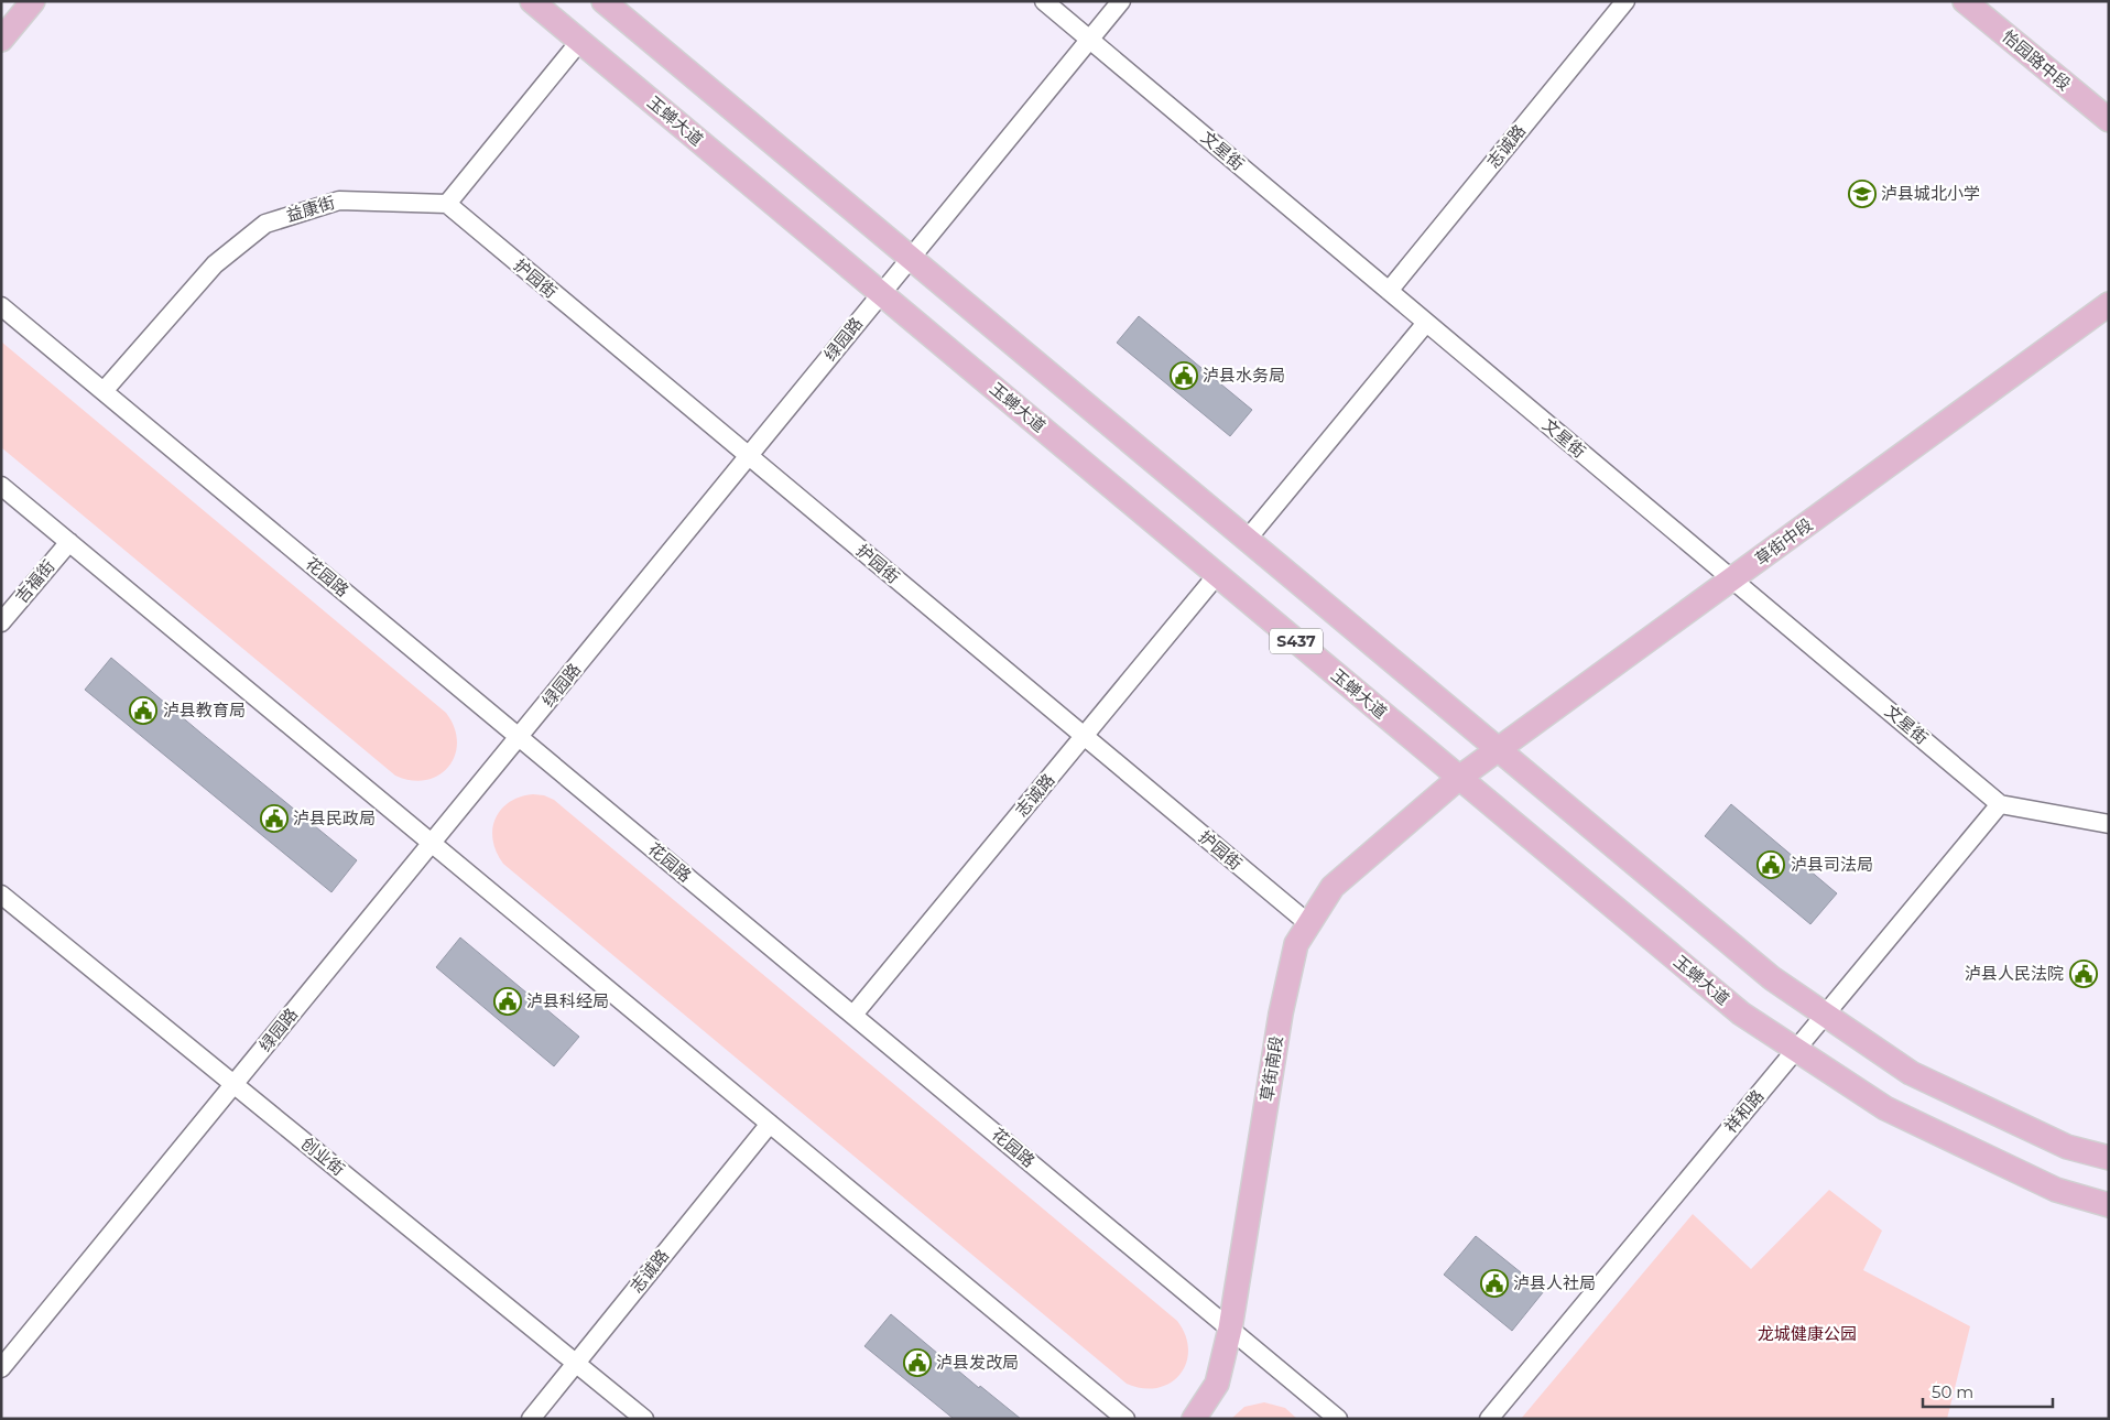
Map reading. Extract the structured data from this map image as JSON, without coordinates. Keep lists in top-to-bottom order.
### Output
{
  "streets": {
    "main road": [
      "怡园路中段",
      "玉蝉大道",
      "草街中段",
      "S437",
      "草街南段"
    ],
    "street": [
      "志诚路",
      "文星街",
      "益康街",
      "护园街",
      "绿园路",
      "花园路",
      "吉福街",
      "祥和路",
      "创业街"
    ]
  },
  "crossings": [
    ["玉蝉大道", "志诚路"],
    ["玉蝉大道", "绿园路"],
    ["玉蝉大道", "草街中段"],
    ["玉蝉大道", "草街南段"],
    ["玉蝉大道", "祥和路"],
    ["志诚路", "文星街"],
    ["志诚路", "护园街"],
    ["志诚路", "花园路"],
    ["志诚路", "创业街"],
    ["文星街", "绿园路"],
    ["文星街", "草街中段"],
    ["文星街", "祥和路"],
    ["益康街", "护园街"],
    ["益康街", "花园路"],
    ["护园街", "绿园路"],
    ["护园街", "草街南段"],
    ["绿园路", "花园路"],
    ["绿园路", "S437"],
    ["绿园路", "创业街"],
    ["草街中段", "S437"],
    ["草街中段", "草街南段"],
    ["花园路", "草街南段"],
    ["S437", "祥和路"]
  ],
  "parks": ["龙城健康公园"],
  "places": {
    "school or university": ["泸县城北小学"],
    "public building": [
      "泸县水务局",
      "泸县教育局",
      "泸县民政局",
      "泸县司法局",
      "泸县人民法院",
      "泸县科经局",
      "泸县人社局",
      "泸县发改局"
    ]
  },
  "scale_bar": "50 m"
}
